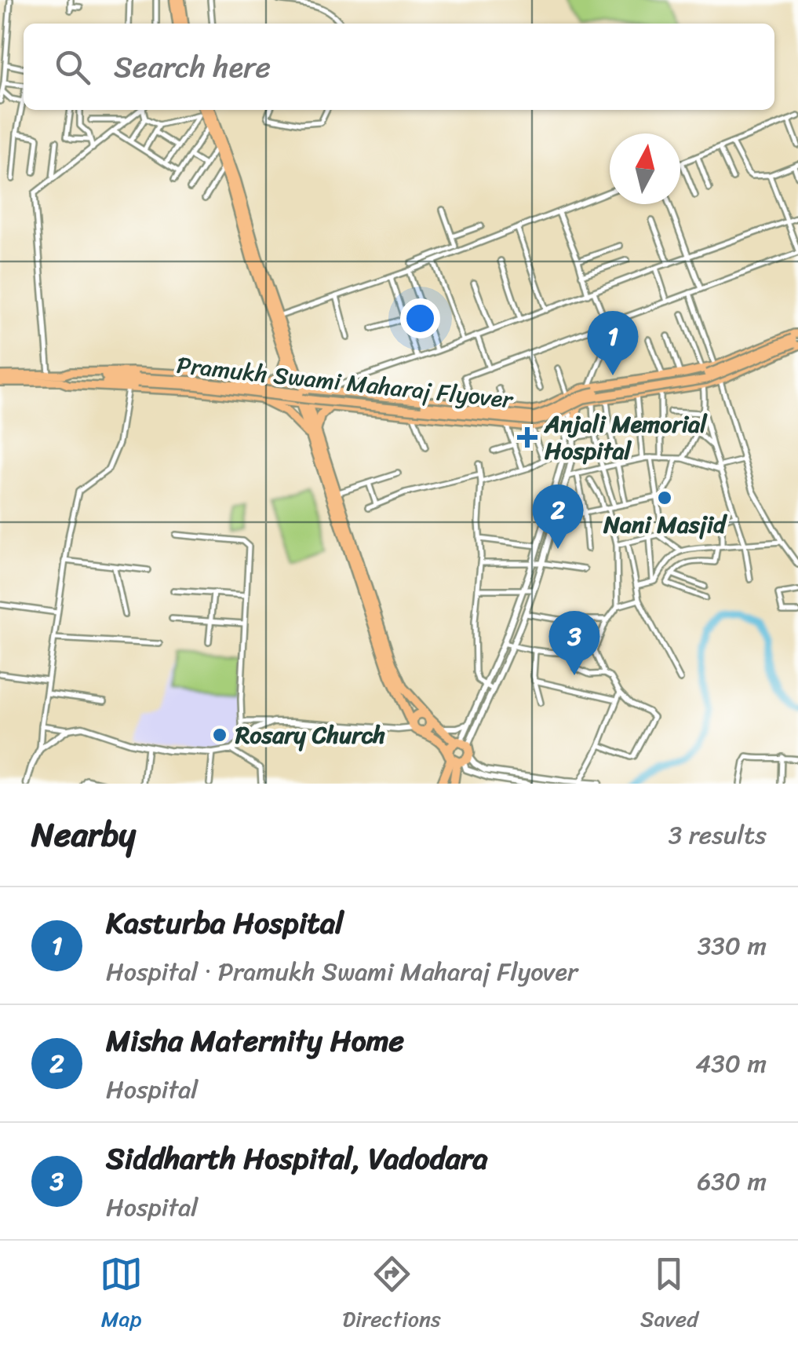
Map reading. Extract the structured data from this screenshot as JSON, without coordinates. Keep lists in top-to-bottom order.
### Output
{
  "streets": {
    "main road": ["Pramukh Swami Maharaj Flyover"]
  },
  "places": {
    "health": ["Anjali Memorial Hospital"],
    "other": ["Nani Masjid", "Rosary Church"]
  },
  "north": "top",
  "page": {
    "search": "Search here",
    "pins": ["1", "2", "3"],
    "heading": ["Nearby", "3 results"],
    "list": [
      {
        "mark": "1",
        "name": "Kasturba Hospital",
        "note": "Hospital · Pramukh Swami Maharaj Flyover",
        "value": "330 m"
      },
      {
        "mark": "2",
        "name": "Misha Maternity Home",
        "note": "Hospital",
        "value": "430 m"
      },
      {
        "mark": "3",
        "name": "Siddharth Hospital, Vadodara",
        "note": "Hospital",
        "value": "630 m"
      }
    ],
    "nav": ["Map", "Directions", "Saved"]
  }
}
